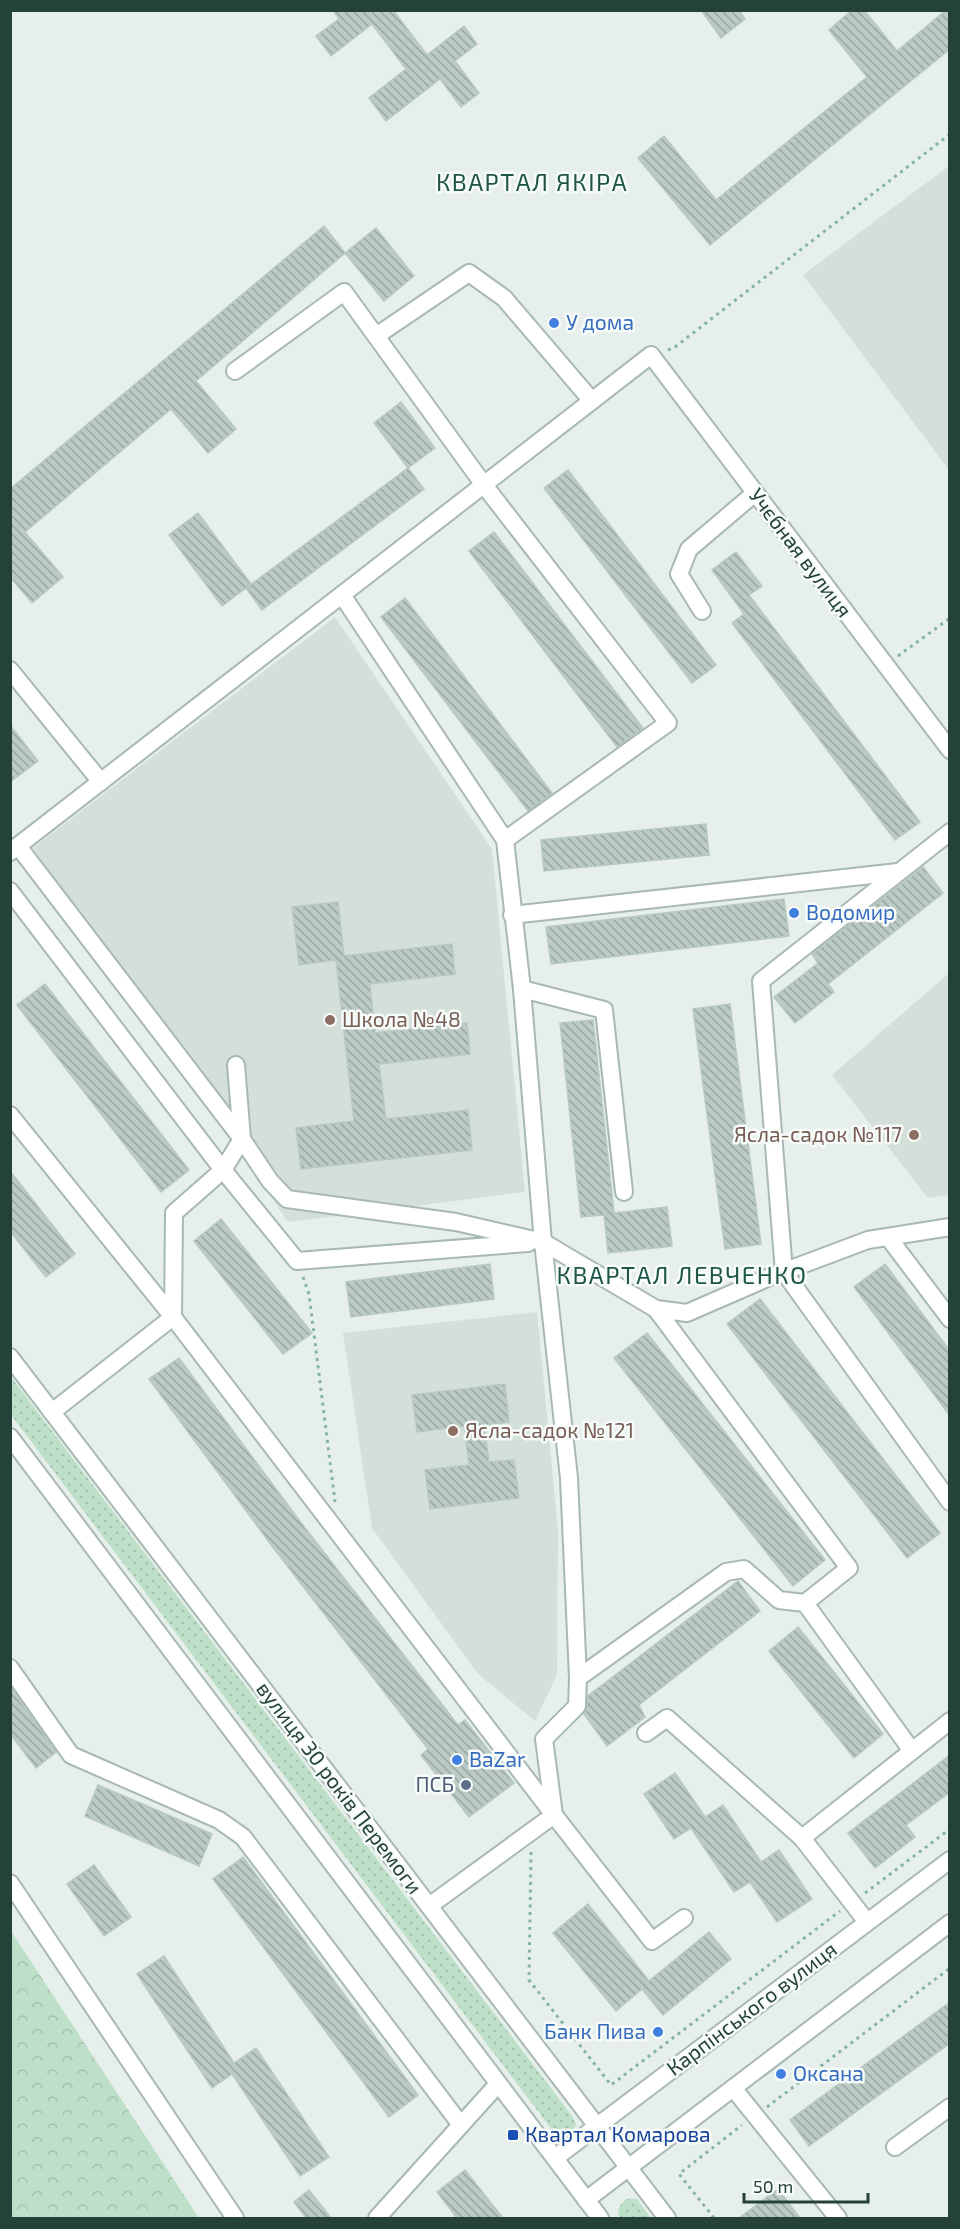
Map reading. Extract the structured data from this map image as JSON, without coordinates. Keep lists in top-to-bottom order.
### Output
{
  "streets": {
    "street": ["Учєбная вулиця", "вулиця 30 років Перемоги", "Карпінського вулиця"]
  },
  "crossings": [
    ["вулиця 30 років Перемоги", "Карпінського вулиця"]
  ],
  "districts": ["КВАРТАЛ ЯКІРА", "КВАРТАЛ ЛЕВЧЕНКО"],
  "places": {
    "other": [
      "У дома",
      "Водомир",
      "Школа №48",
      "Ясла-садок №117",
      "Ясла-садок №121",
      "BaZar",
      "ПСБ",
      "Банк Пива",
      "Оксана"
    ],
    "transit": ["Квартал Комарова"]
  },
  "scale_bar": "50 m"
}
